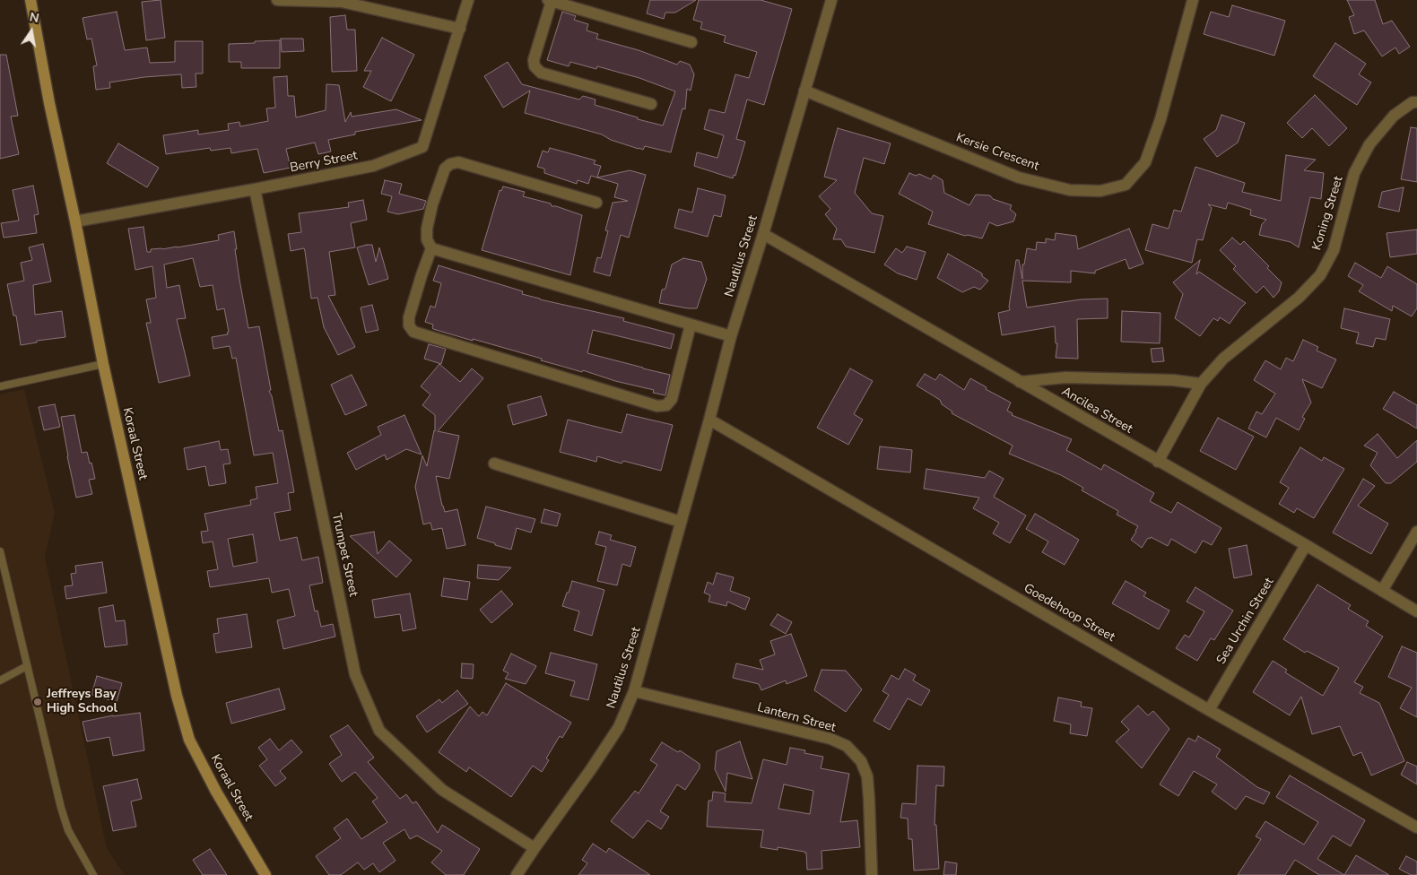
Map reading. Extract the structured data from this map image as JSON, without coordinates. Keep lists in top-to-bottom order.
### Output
{
  "streets": {
    "street": [
      "Kersie Crescent",
      "Berry Street",
      "Koning Street",
      "Nautilus Street",
      "Ancilea Street",
      "Koraal Street",
      "Trumpet Street",
      "Goedehoop Street",
      "Sea Urchin Street",
      "Lantern Street"
    ]
  },
  "crossings": [
    ["Kersie Crescent", "Nautilus Street"],
    ["Berry Street", "Koraal Street"],
    ["Berry Street", "Trumpet Street"],
    ["Koning Street", "Ancilea Street"],
    ["Nautilus Street", "Ancilea Street"],
    ["Nautilus Street", "Trumpet Street"],
    ["Nautilus Street", "Goedehoop Street"],
    ["Nautilus Street", "Lantern Street"],
    ["Ancilea Street", "Sea Urchin Street"],
    ["Goedehoop Street", "Sea Urchin Street"]
  ],
  "places": ["Jeffreys Bay High School"],
  "north": "top"
}
